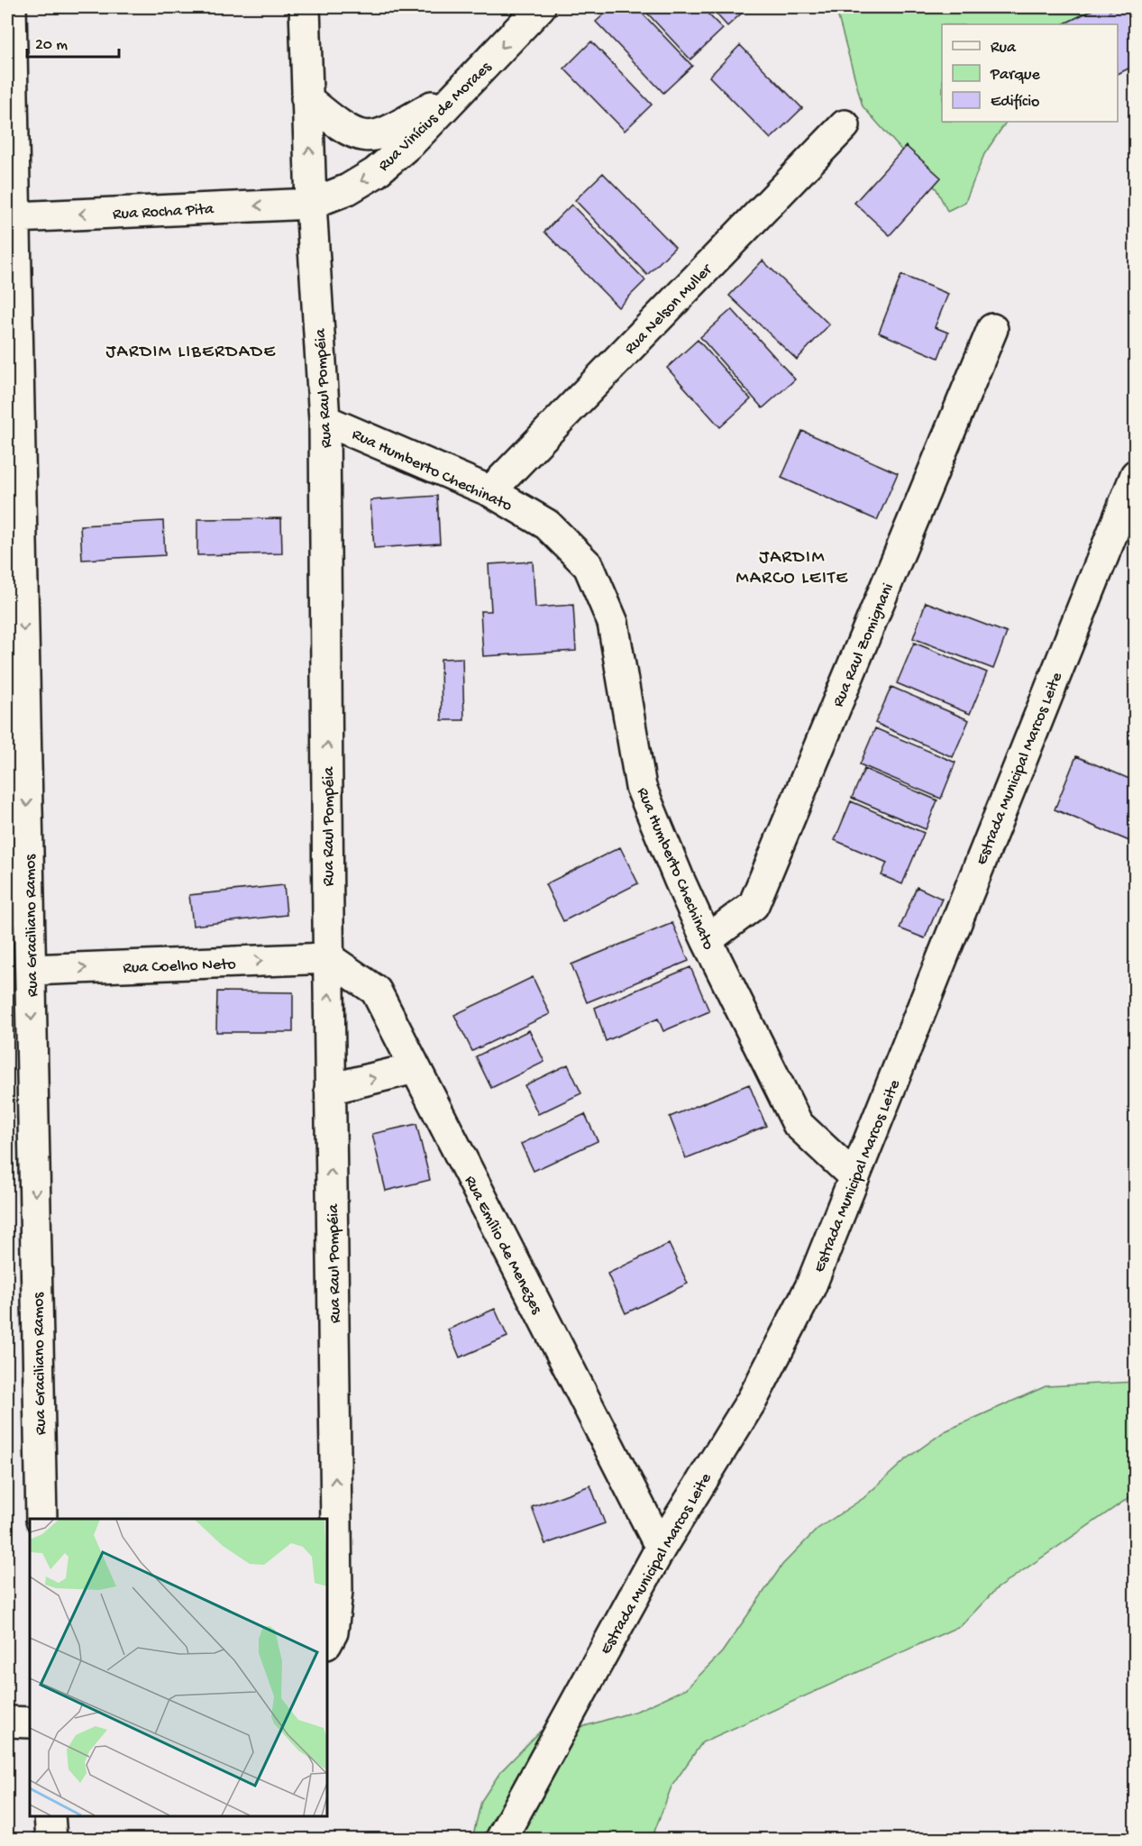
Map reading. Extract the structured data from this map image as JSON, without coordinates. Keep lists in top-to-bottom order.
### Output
{
  "streets": {
    "street": [
      "Rua Vinícius de Moraes",
      "Rua Rocha Pita",
      "Rua Nelson Muller",
      "Rua Raul Pompéia",
      "Rua Humberto Chechinato",
      "Rua Raul Zomignani",
      "Estrada Municipal Marcos Leite",
      "Rua Graciliano Ramos",
      "Rua Coelho Neto",
      "Rua Emílio de Menezes"
    ]
  },
  "crossings": [
    ["Rua Vinícius de Moraes", "Rua Rocha Pita"],
    ["Rua Vinícius de Moraes", "Rua Raul Pompéia"],
    ["Rua Rocha Pita", "Rua Raul Pompéia"],
    ["Rua Rocha Pita", "Rua Graciliano Ramos"],
    ["Rua Nelson Muller", "Rua Humberto Chechinato"],
    ["Rua Raul Pompéia", "Rua Humberto Chechinato"],
    ["Rua Raul Pompéia", "Rua Coelho Neto"],
    ["Rua Raul Pompéia", "Rua Emílio de Menezes"],
    ["Rua Humberto Chechinato", "Rua Raul Zomignani"],
    ["Rua Humberto Chechinato", "Estrada Municipal Marcos Leite"],
    ["Estrada Municipal Marcos Leite", "Rua Emílio de Menezes"],
    ["Rua Graciliano Ramos", "Rua Coelho Neto"],
    ["Rua Coelho Neto", "Rua Emílio de Menezes"]
  ],
  "one_way": [
    "Rua Vinícius de Moraes",
    "Rua Rocha Pita",
    "Rua Raul Pompéia",
    "Rua Graciliano Ramos",
    "Rua Coelho Neto"
  ],
  "districts": ["JARDIM LIBERDADE", "JARDIM MARCO LEITE"],
  "legend": ["Rua", "Parque", "Edifício"],
  "scale_bar": "20 m"
}
